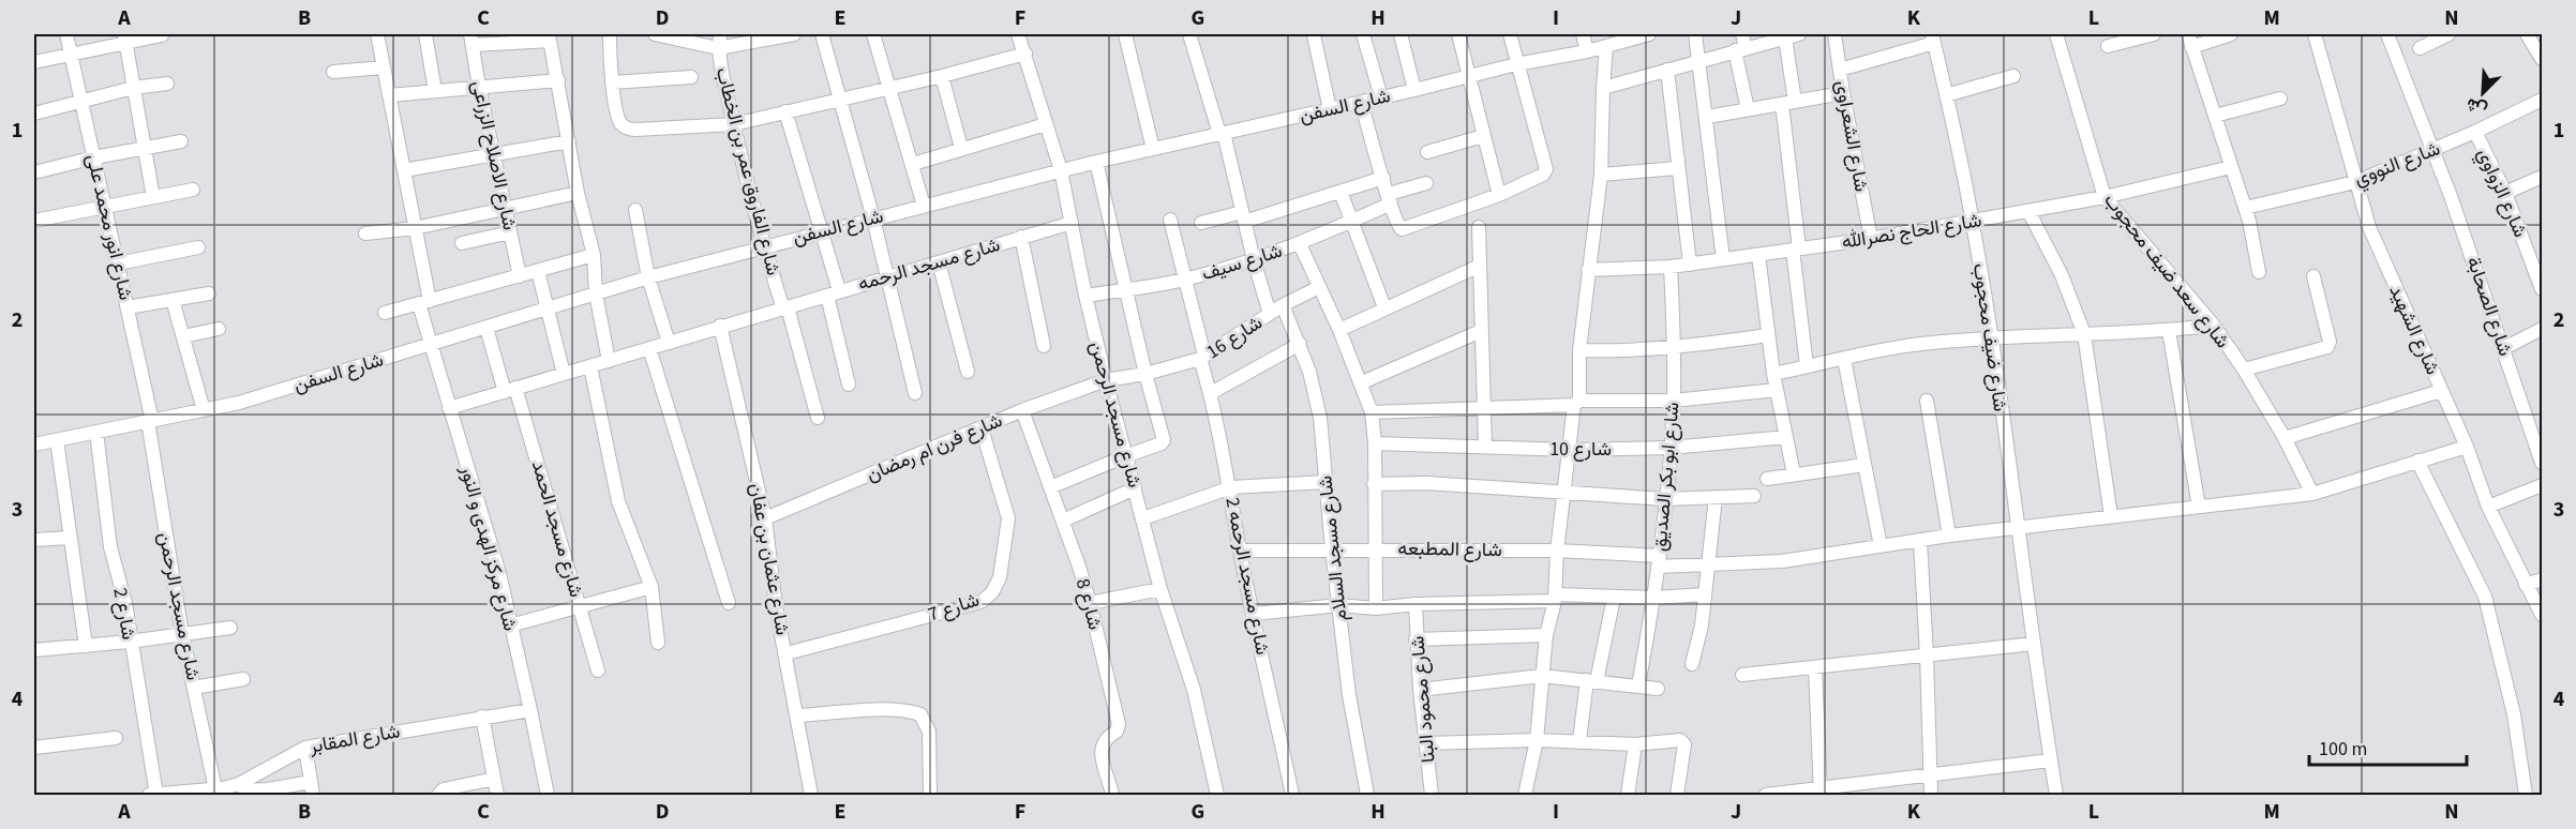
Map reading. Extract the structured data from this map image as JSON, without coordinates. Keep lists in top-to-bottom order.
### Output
{
  "streets": {
    "street": [
      "شارع السفن",
      "شارع الشعراوى",
      "شارع الاصلاح الزراعى",
      "شارع النووي",
      "شارع الفاروق عمر بن الخطاب",
      "شارع الزواوي",
      "شارع انور محمد على",
      "شارع الحاج نصرالله",
      "شارع سيف",
      "شارع مسجد الرحمه",
      "شارع سعد ضيف محجوب",
      "شارع الصحابة",
      "شارع الشهيد",
      "شارع 16",
      "شارع ضيف محجوب",
      "شارع مسجد الرحمن",
      "شارع فرن ام رمضان",
      "شارع 10",
      "شارع ابو بكر الصديق",
      "شارع مسجد الحمد",
      "شارع مركز الهدى و النور",
      "شارع مسجد السلام",
      "شارع المطبعه",
      "شارع عثمان بن عفان",
      "شارع مسجد الرحمه 2",
      "شارع 8",
      "شارع 7",
      "شارع 2",
      "شارع محمود البنا",
      "شارع المقابر"
    ]
  },
  "crossings": [
    ["شارع السفن", "شارع الفاروق عمر بن الخطاب"],
    ["شارع السفن", "شارع انور محمد على"],
    ["شارع السفن", "شارع مسجد الرحمن"],
    ["شارع السفن", "شارع مسجد الحمد"],
    ["شارع السفن", "شارع مركز الهدى و النور"],
    ["شارع السفن", "شارع 2"],
    ["شارع الشعراوى", "شارع الحاج نصرالله"],
    ["شارع النووي", "شارع الزواوي"],
    ["شارع النووي", "شارع الصحابة"],
    ["شارع النووي", "شارع الشهيد"],
    ["شارع الفاروق عمر بن الخطاب", "شارع مسجد الرحمه"],
    ["شارع انور محمد على", "شارع مسجد الرحمن"],
    ["شارع الحاج نصرالله", "شارع سعد ضيف محجوب"],
    ["شارع الحاج نصرالله", "شارع ضيف محجوب"],
    ["شارع الحاج نصرالله", "شارع ابو بكر الصديق"],
    ["شارع سيف", "شارع مسجد الرحمن"],
    ["شارع مسجد الرحمه", "شارع مسجد الرحمن"],
    ["شارع مسجد الرحمه", "شارع مسجد الحمد"],
    ["شارع مسجد الرحمه", "شارع مركز الهدى و النور"],
    ["شارع مسجد الرحمه", "شارع عثمان بن عفان"],
    ["شارع سعد ضيف محجوب", "شارع المطبعه"],
    ["شارع الشهيد", "شارع المطبعه"],
    ["شارع 16", "شارع مسجد الرحمن"],
    ["شارع 16", "شارع فرن ام رمضان"],
    ["شارع 16", "شارع مسجد السلام"],
    ["شارع 16", "شارع مسجد الرحمه 2"],
    ["شارع ضيف محجوب", "شارع المطبعه"],
    ["شارع مسجد الرحمن", "شارع فرن ام رمضان"],
    ["شارع مسجد الرحمن", "شارع المقابر"],
    ["شارع فرن ام رمضان", "شارع عثمان بن عفان"],
    ["شارع فرن ام رمضان", "شارع 8"],
    ["شارع فرن ام رمضان", "شارع 7"],
    ["شارع 10", "شارع ابو بكر الصديق"],
    ["شارع ابو بكر الصديق", "شارع المطبعه"],
    ["شارع مركز الهدى و النور", "شارع المقابر"],
    ["شارع مسجد السلام", "شارع المطبعه"],
    ["شارع المطبعه", "شارع مسجد الرحمه 2"],
    ["شارع عثمان بن عفان", "شارع 7"],
    ["شارع 2", "شارع المقابر"]
  ],
  "scale_bar": "100 m",
  "north": "bottom left",
  "grid": {
    "columns": [
      "A",
      "B",
      "C",
      "D",
      "E",
      "F",
      "G",
      "H",
      "I",
      "J",
      "K",
      "L",
      "M",
      "N"
    ],
    "rows": [
      "1",
      "2",
      "3",
      "4"
    ]
  }
}
